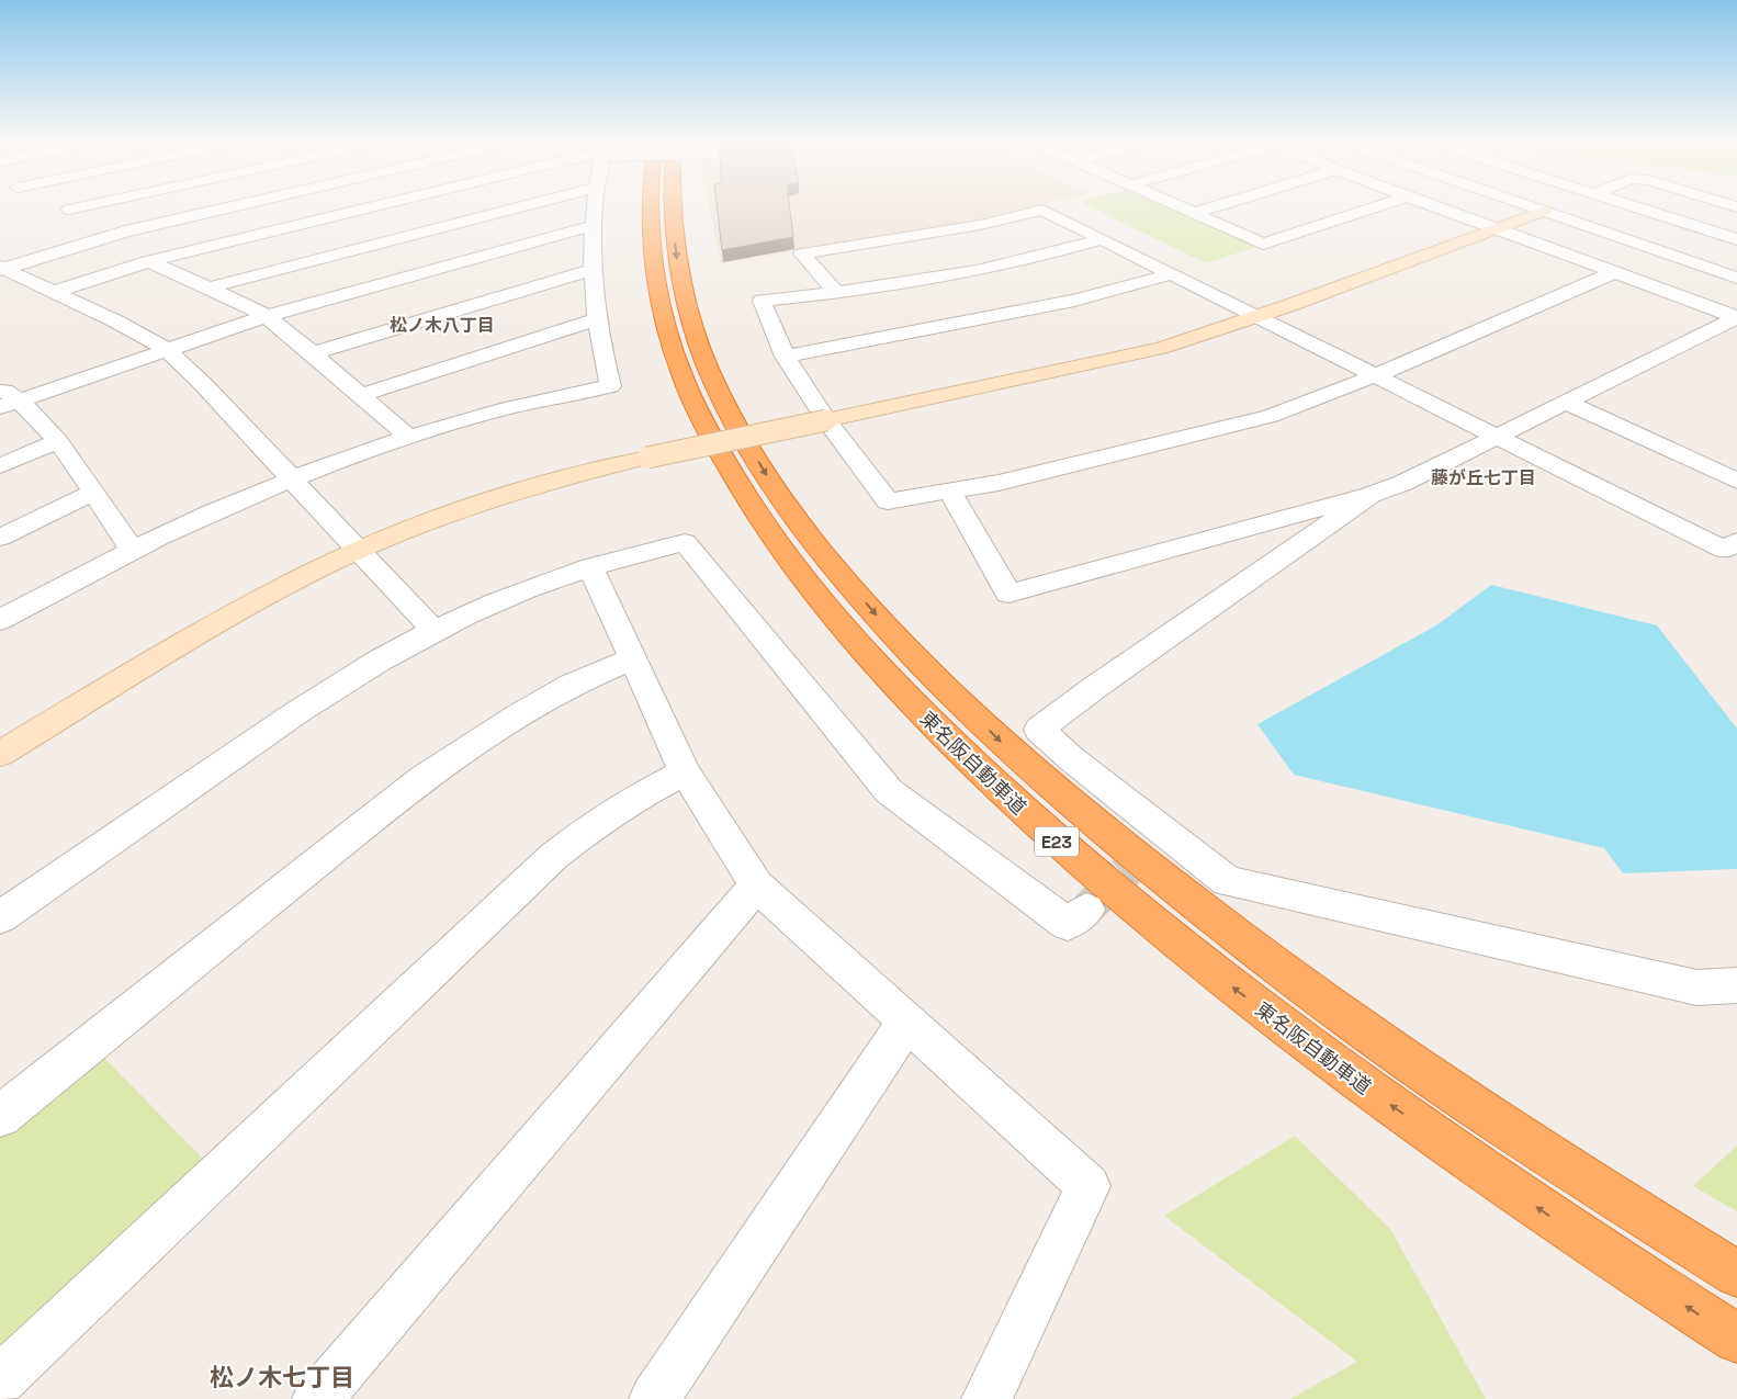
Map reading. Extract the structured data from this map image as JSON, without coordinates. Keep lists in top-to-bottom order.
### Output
{
  "streets": {
    "highway": ["東名阪自動車道", "E23"]
  },
  "districts": ["松ノ木八丁目", "藤が丘七丁目", "松ノ木七丁目"]
}
